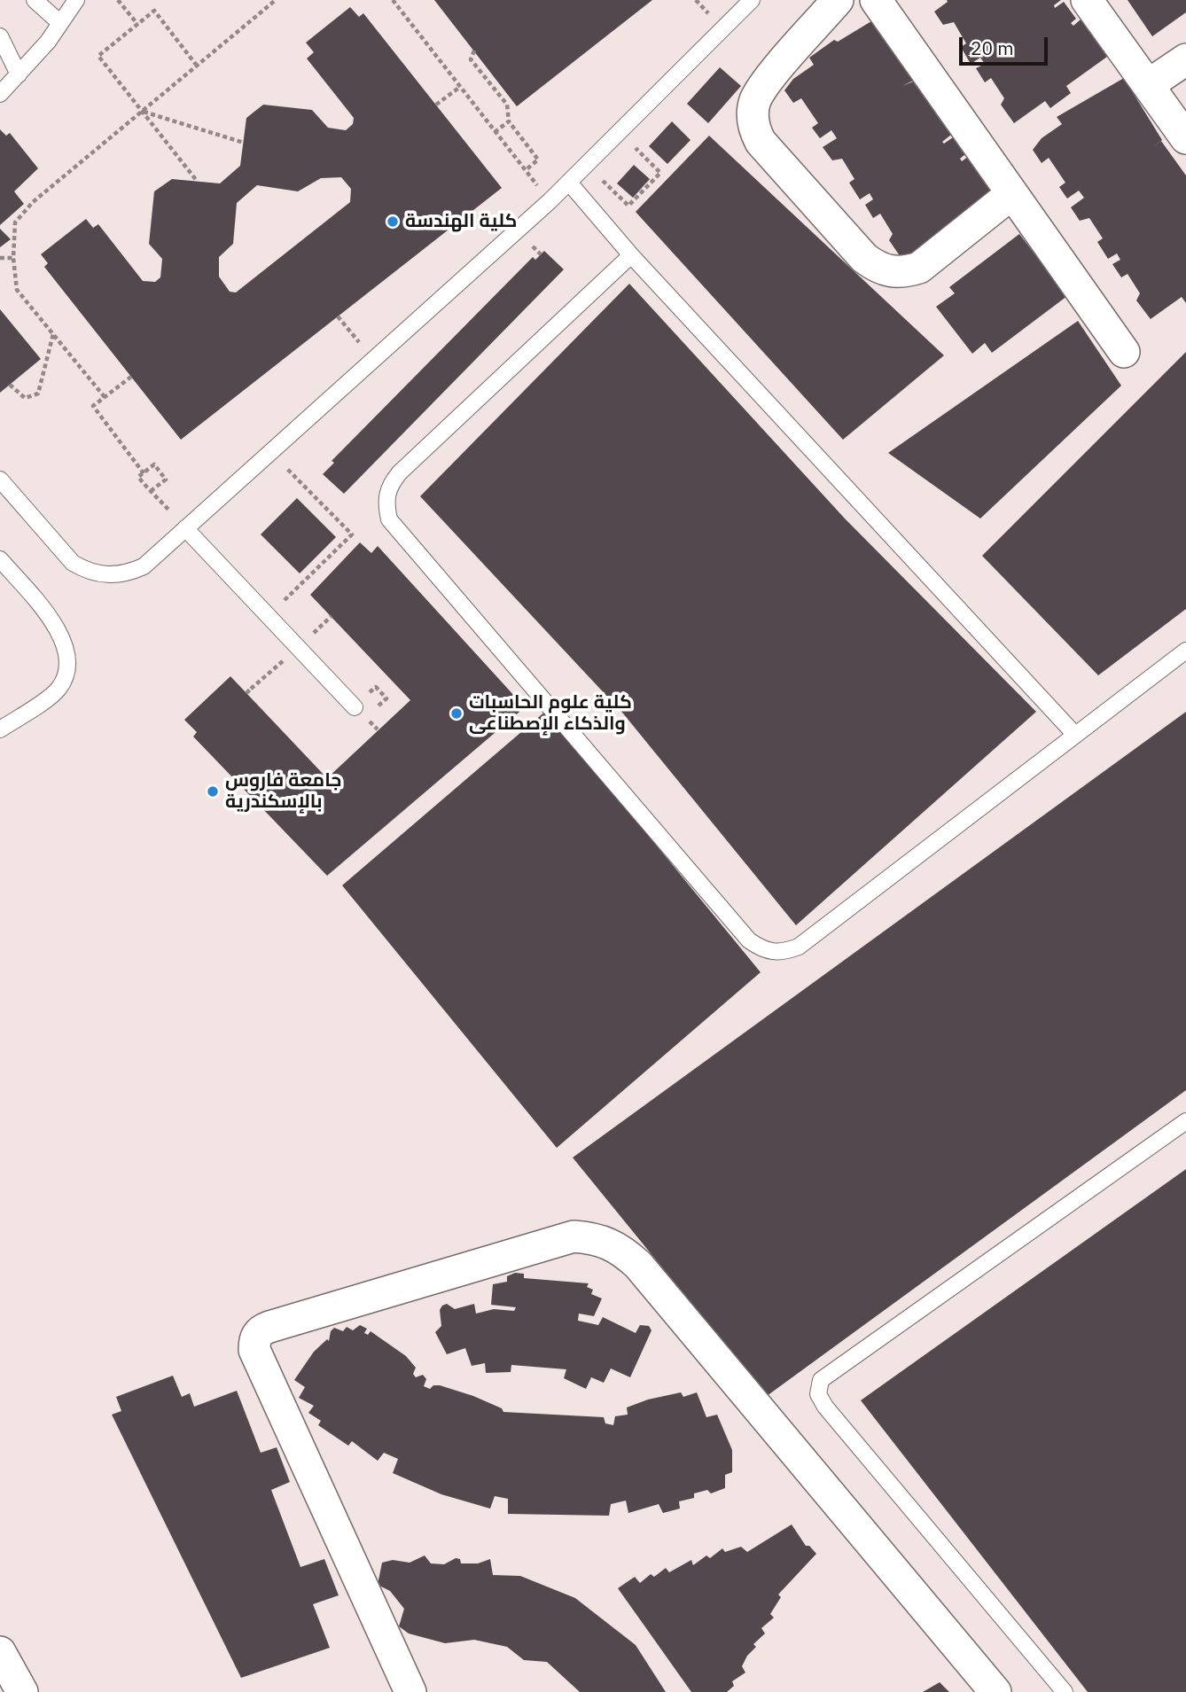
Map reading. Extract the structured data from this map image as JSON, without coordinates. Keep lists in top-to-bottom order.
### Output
{
  "places": ["كلية الهندسة", "كلية علوم الحاسبات والذكاء الإصطناعى", "جامعة فاروس بالإسكندرية"],
  "scale_bar": "20 m"
}
